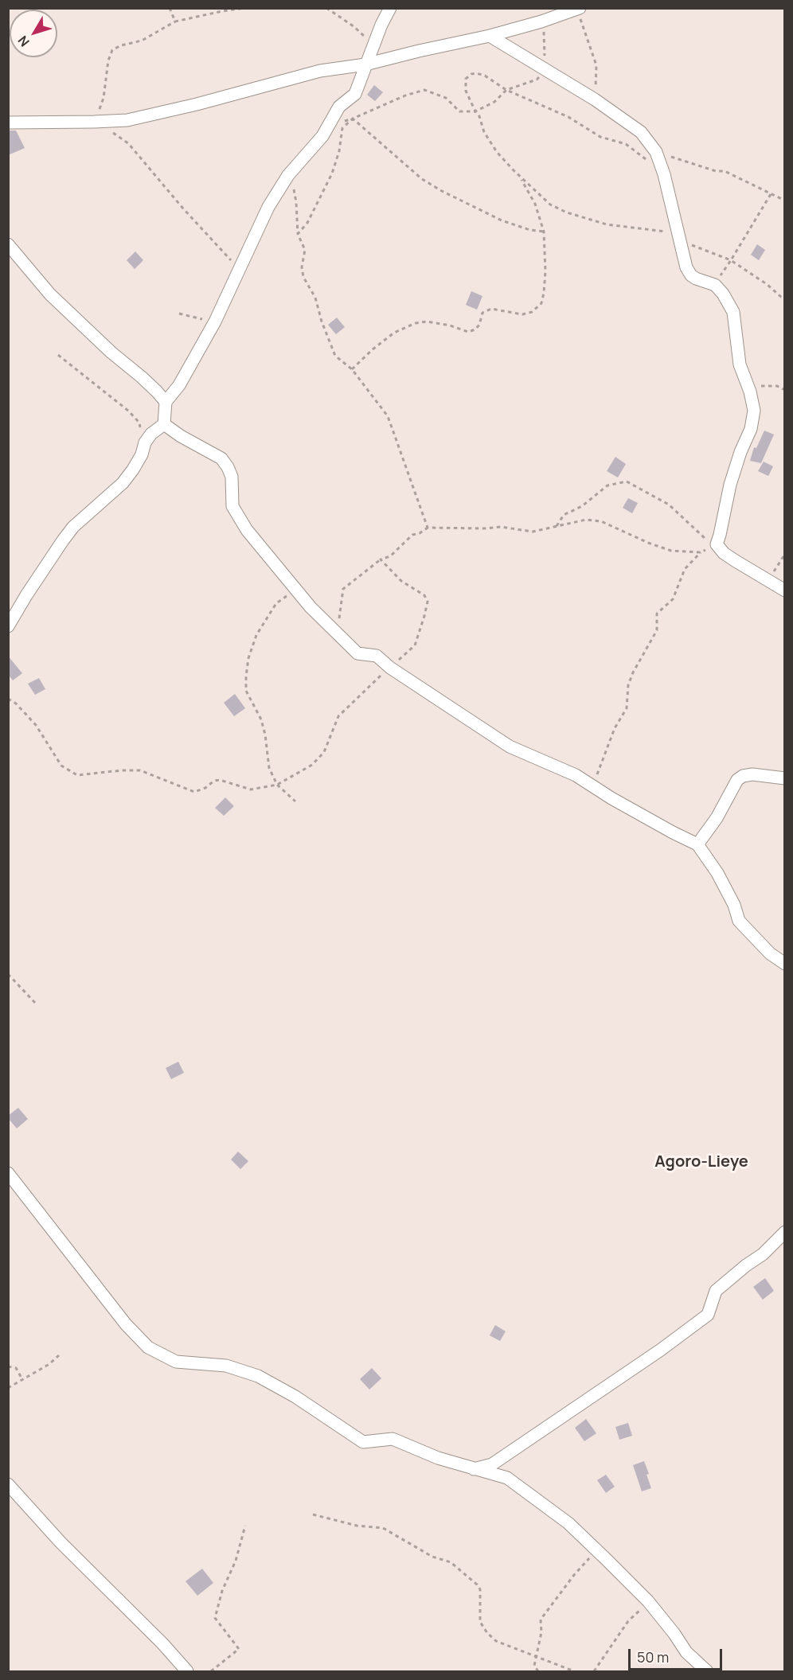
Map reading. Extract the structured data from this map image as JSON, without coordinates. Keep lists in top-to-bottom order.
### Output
{
  "districts": ["Agoro-Lieye"],
  "scale_bar": "50 m",
  "north": "bottom left"
}
